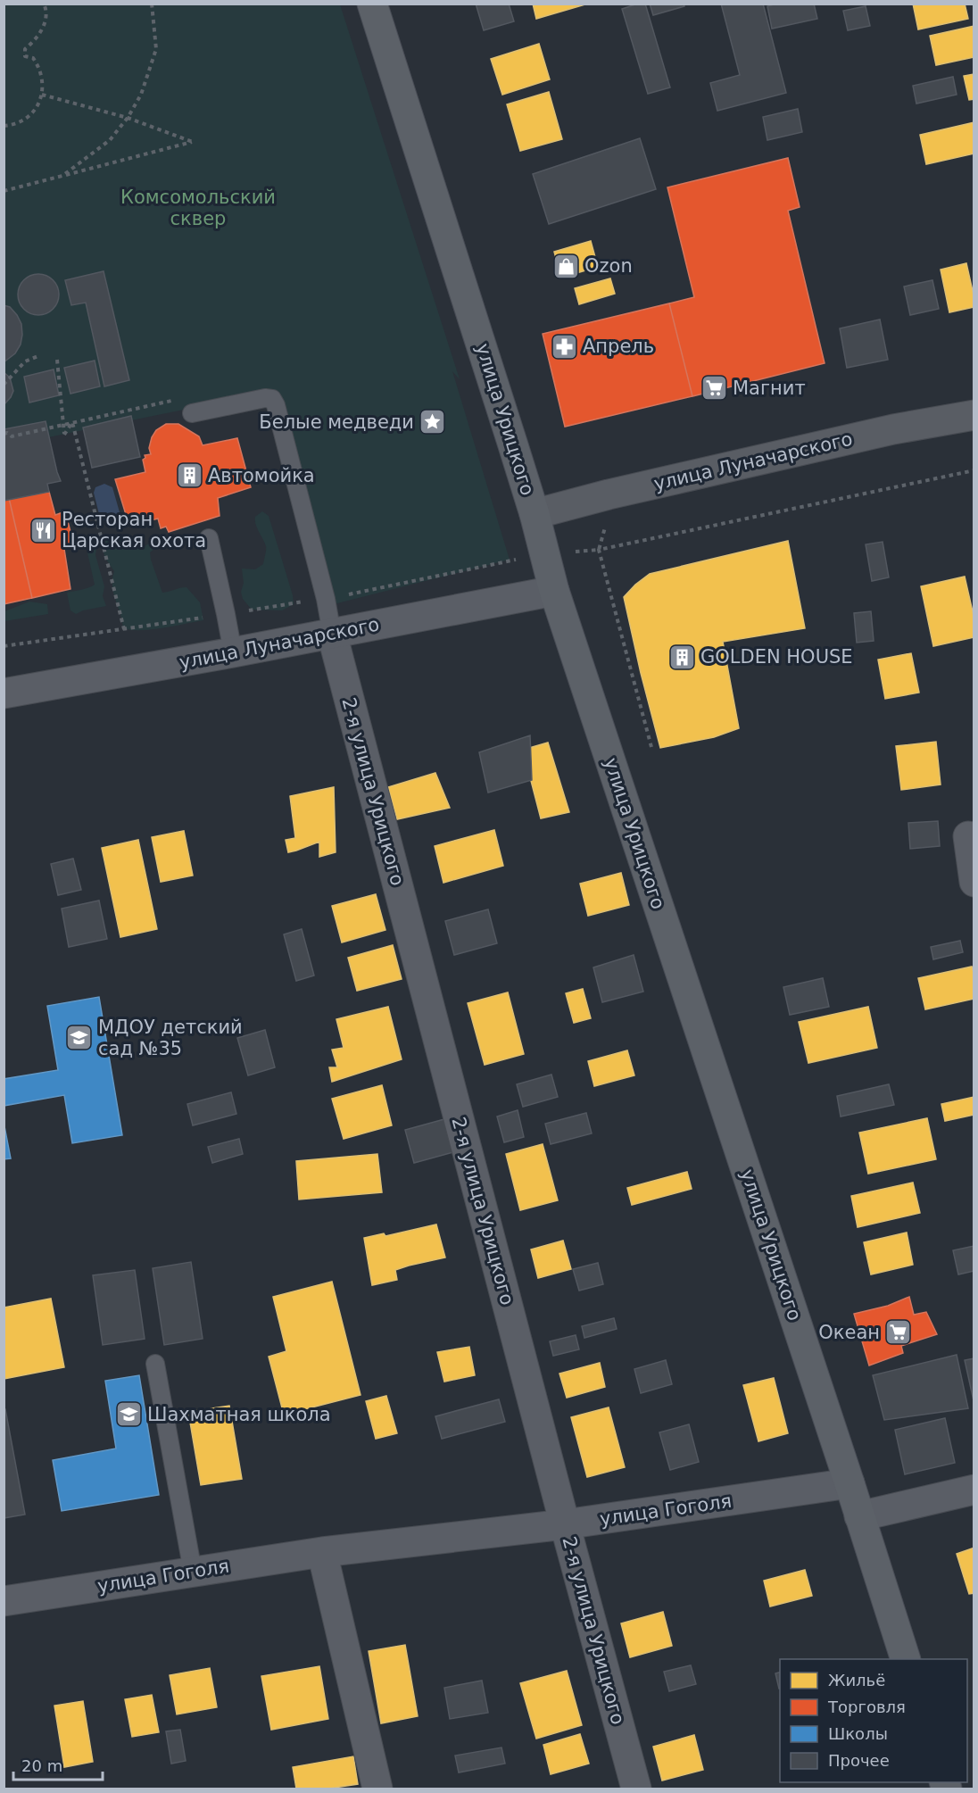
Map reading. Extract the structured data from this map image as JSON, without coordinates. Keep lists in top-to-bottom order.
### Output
{
  "streets": {
    "main road": ["улица Урицкого", "улица Луначарского"],
    "street": ["2-я улица Урицкого", "улица Гоголя"]
  },
  "crossings": [
    ["улица Урицкого", "улица Луначарского"],
    ["улица Урицкого", "улица Гоголя"],
    ["улица Луначарского", "2-я улица Урицкого"],
    ["2-я улица Урицкого", "улица Гоголя"]
  ],
  "parks": ["Комсомольский сквер"],
  "places": {
    "shop": ["Ozon"],
    "pharmacy": ["Апрель"],
    "supermarket": ["Магнит", "Океан"],
    "place": ["Белые медведи"],
    "building": ["Автомойка", "GOLDEN HOUSE"],
    "restaurant": ["Ресторан Царская охота"],
    "school or university": ["МДОУ детский сад №35", "Шахматная школа"]
  },
  "legend": [
    "Жильё",
    "Торговля",
    "Школы",
    "Прочее"
  ],
  "scale_bar": "20 m"
}
